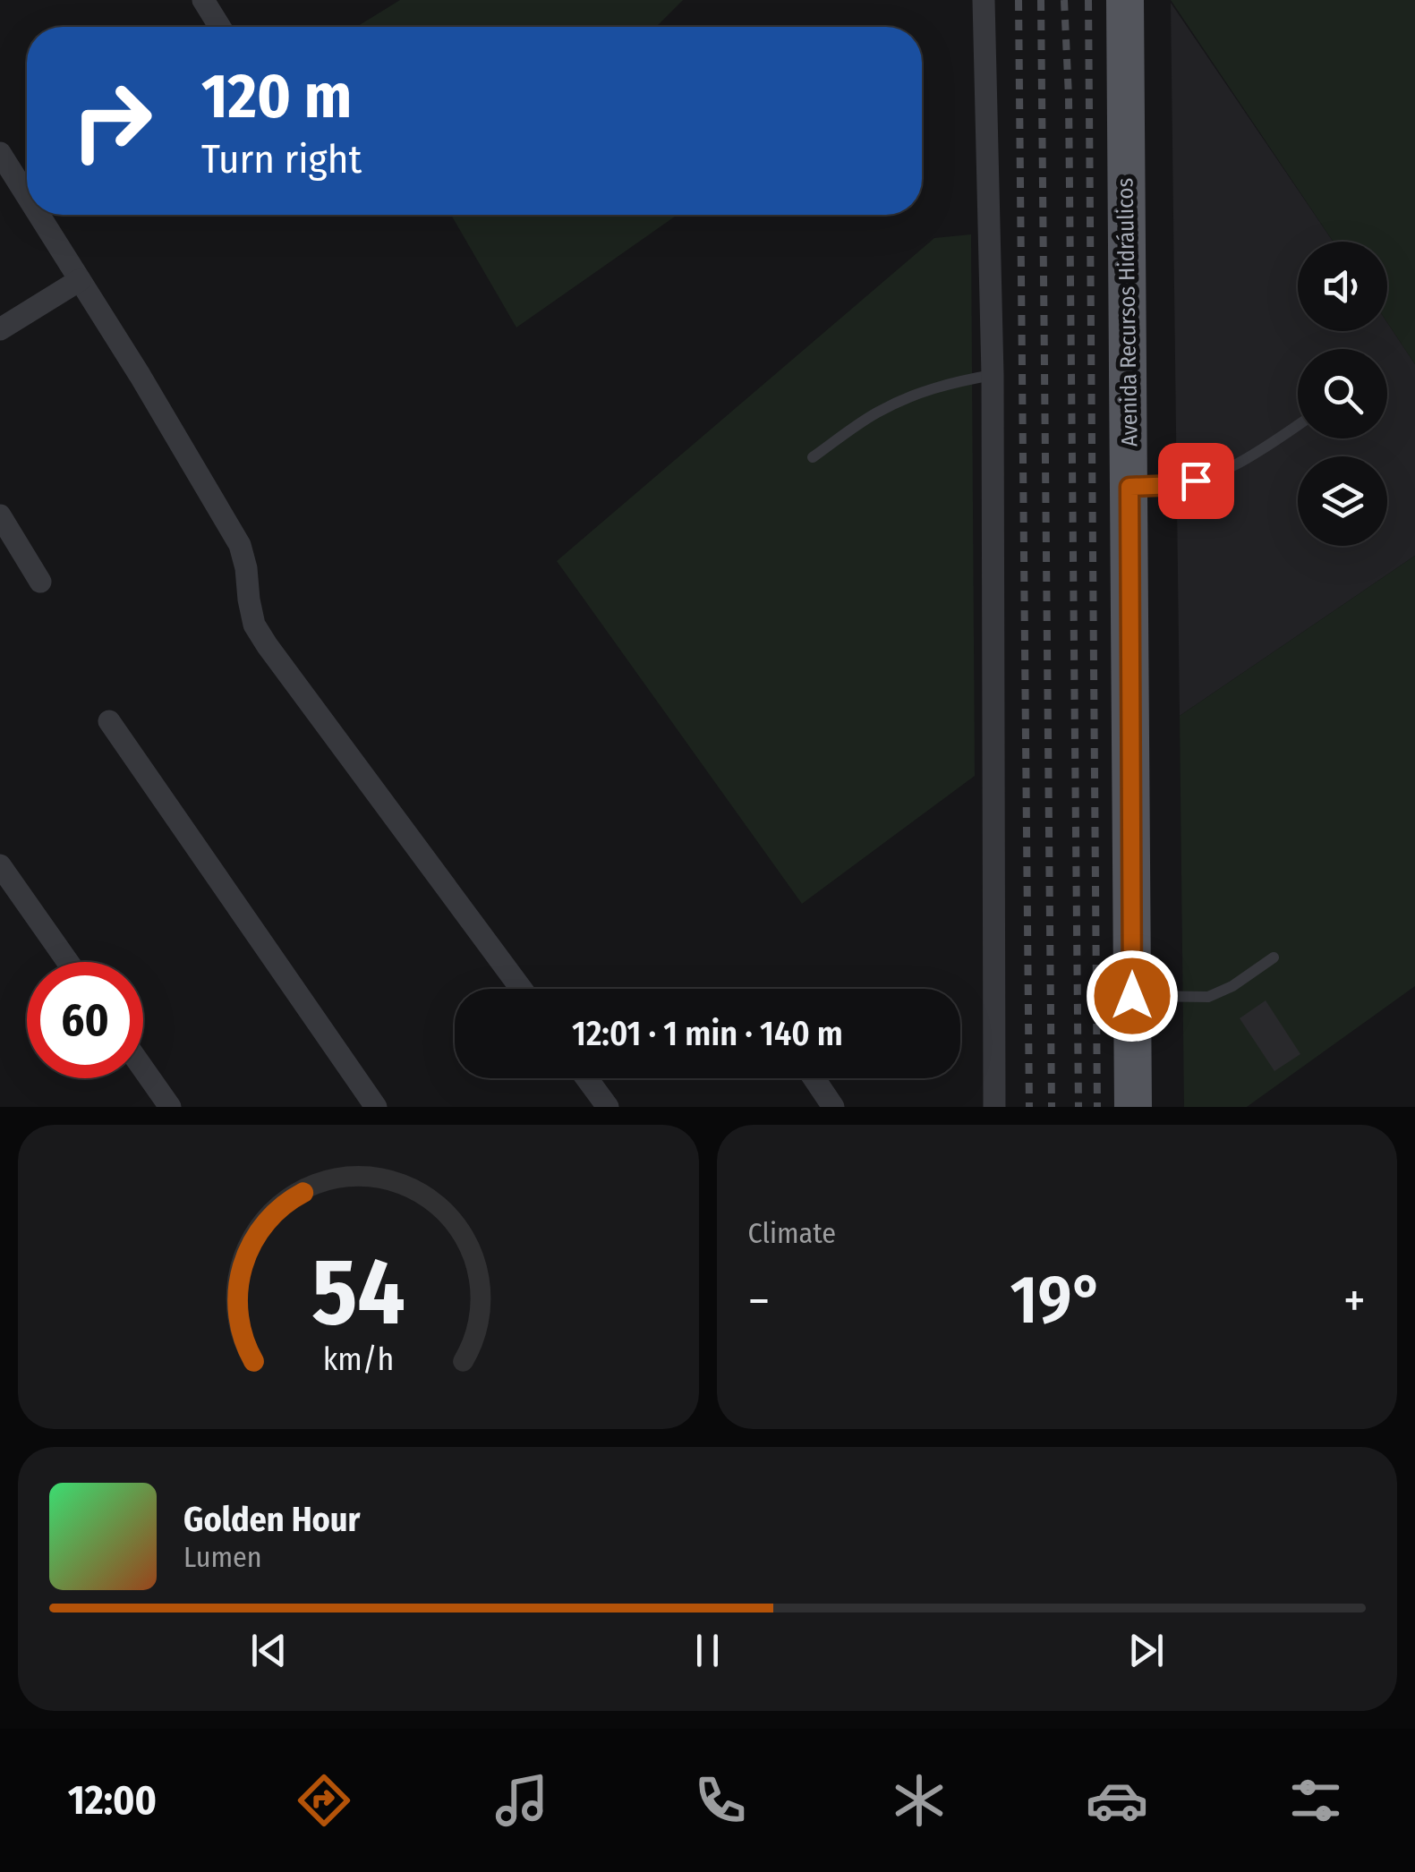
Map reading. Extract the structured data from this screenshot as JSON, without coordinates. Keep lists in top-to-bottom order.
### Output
{
  "streets": {
    "main road": ["Avenida Recursos Hidráulicos"]
  },
  "page": {
    "turn": ["120 m", "Turn right"],
    "limit": "60",
    "trip": "12:01 · 1 min · 140 m",
    "tile": "Climate",
    "heat": ["−", "19°", "+"],
    "song": ["Golden Hour", "Lumen"],
    "tabs": "12:00",
    "gauge": ["54", "km/h"]
  }
}
